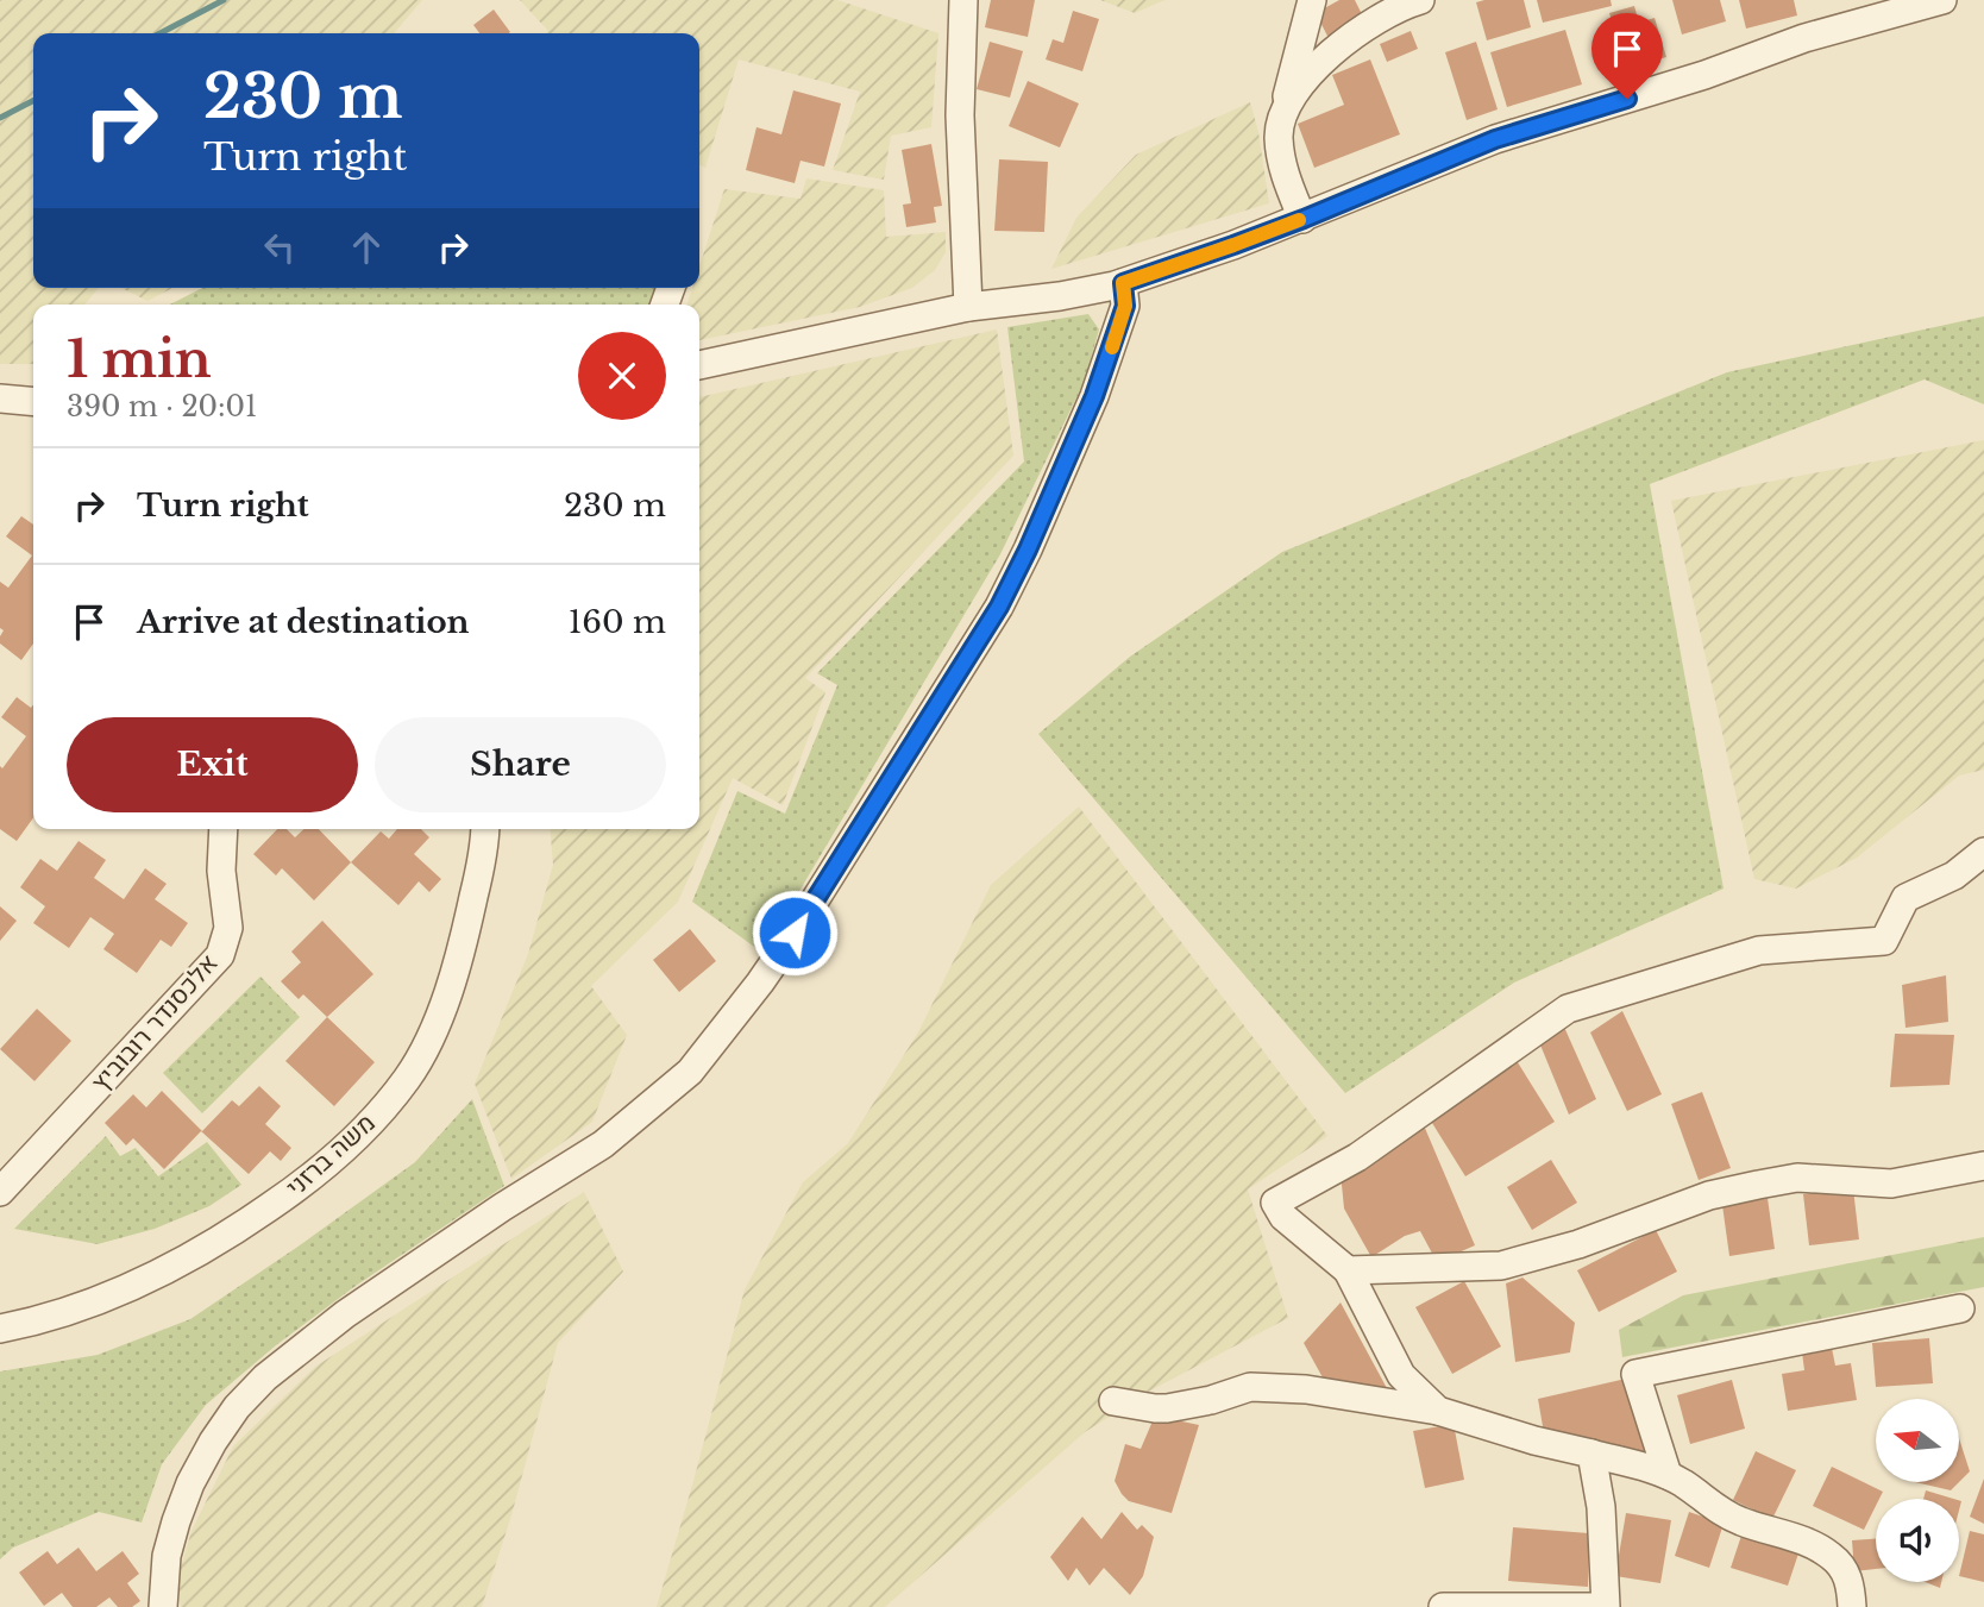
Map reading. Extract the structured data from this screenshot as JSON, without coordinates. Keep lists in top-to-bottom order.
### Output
{
  "streets": {
    "street": ["אלכסנדר רובוביץ", "משה ברזני"]
  },
  "north": "left",
  "page": {
    "turn": ["230 m", "Turn right"],
    "heading": ["1 min", "390 m · 20:01"],
    "list": [
      {
        "name": "Turn right",
        "value": "230 m"
      },
      {
        "name": "Arrive at destination",
        "value": "160 m"
      }
    ],
    "buttons": ["Exit", "Share"]
  }
}
